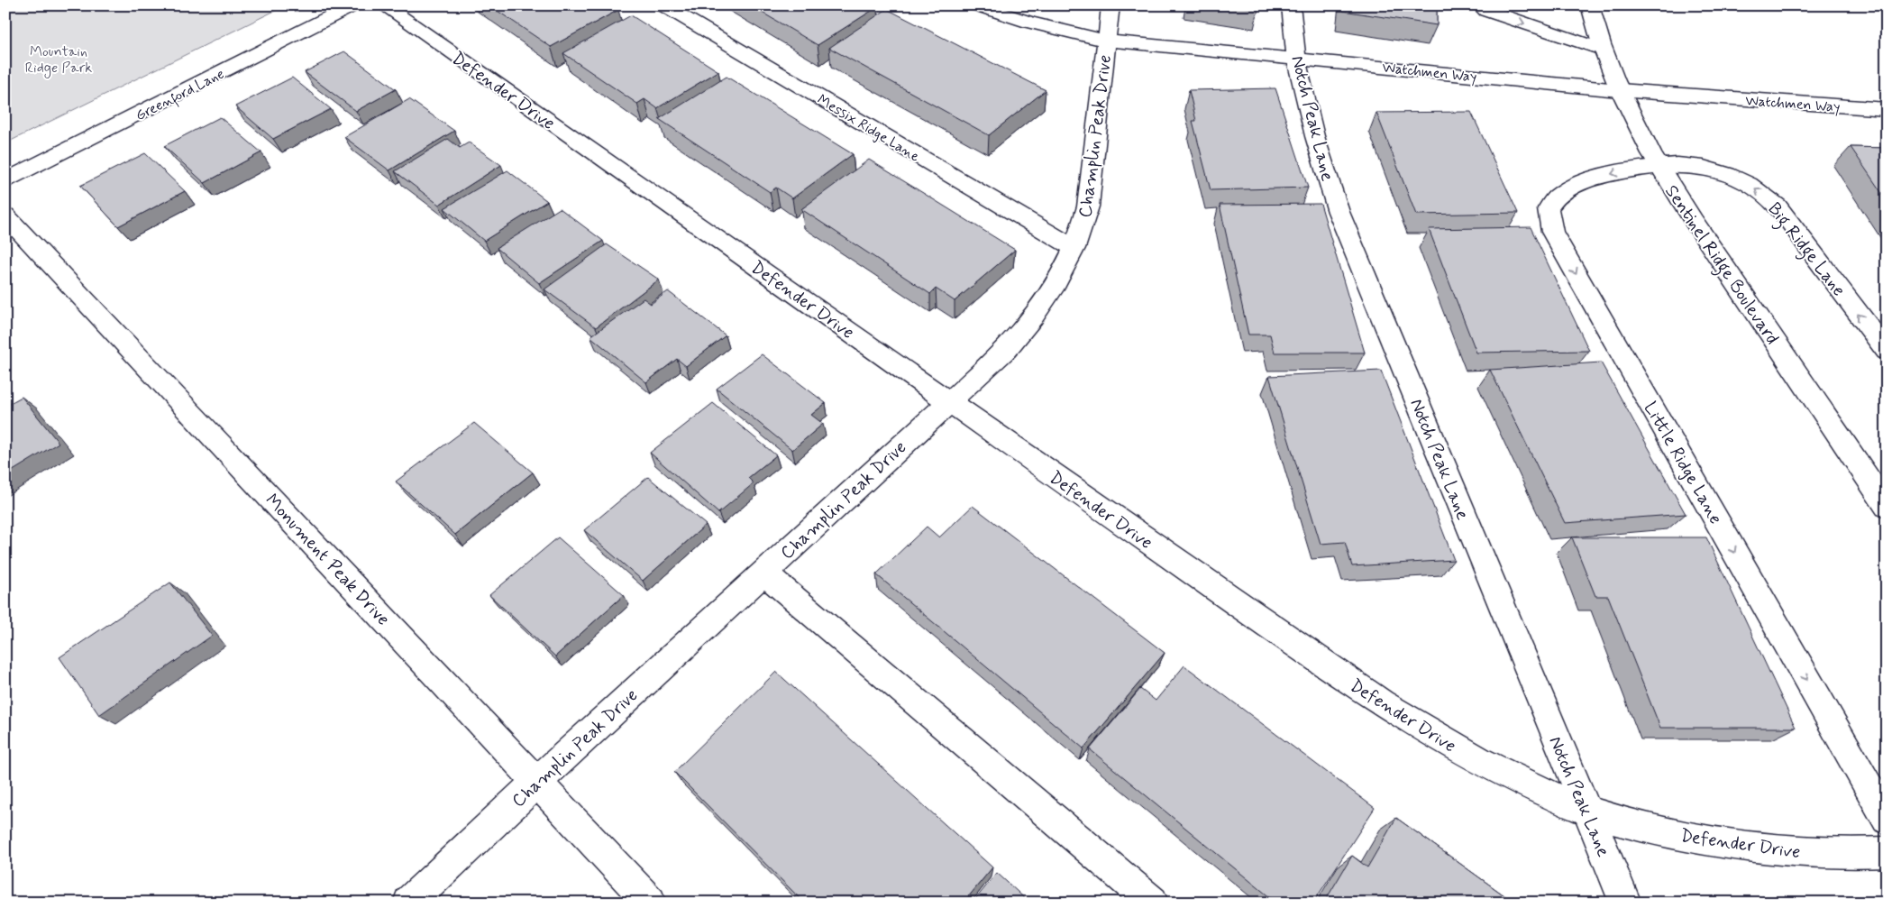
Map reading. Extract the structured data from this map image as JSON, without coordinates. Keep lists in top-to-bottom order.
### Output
{
  "streets": {
    "street": [
      "Watchmen Way",
      "Defender Drive",
      "Greenford Lane",
      "Notch Peak Lane",
      "Messix Ridge Lane",
      "Champlin Peak Drive",
      "Big Ridge Lane",
      "Sentinel Ridge Boulevard",
      "Little Ridge Lane",
      "Monument Peak Drive"
    ]
  },
  "crossings": [
    ["Watchmen Way", "Notch Peak Lane"],
    ["Watchmen Way", "Champlin Peak Drive"],
    ["Watchmen Way", "Sentinel Ridge Boulevard"],
    ["Defender Drive", "Notch Peak Lane"],
    ["Defender Drive", "Champlin Peak Drive"],
    ["Messix Ridge Lane", "Champlin Peak Drive"],
    ["Champlin Peak Drive", "Monument Peak Drive"],
    ["Big Ridge Lane", "Sentinel Ridge Boulevard"],
    ["Big Ridge Lane", "Little Ridge Lane"],
    ["Sentinel Ridge Boulevard", "Little Ridge Lane"]
  ],
  "one_way": ["Big Ridge Lane", "Little Ridge Lane"],
  "parks": ["Mountain Ridge Park"]
}
